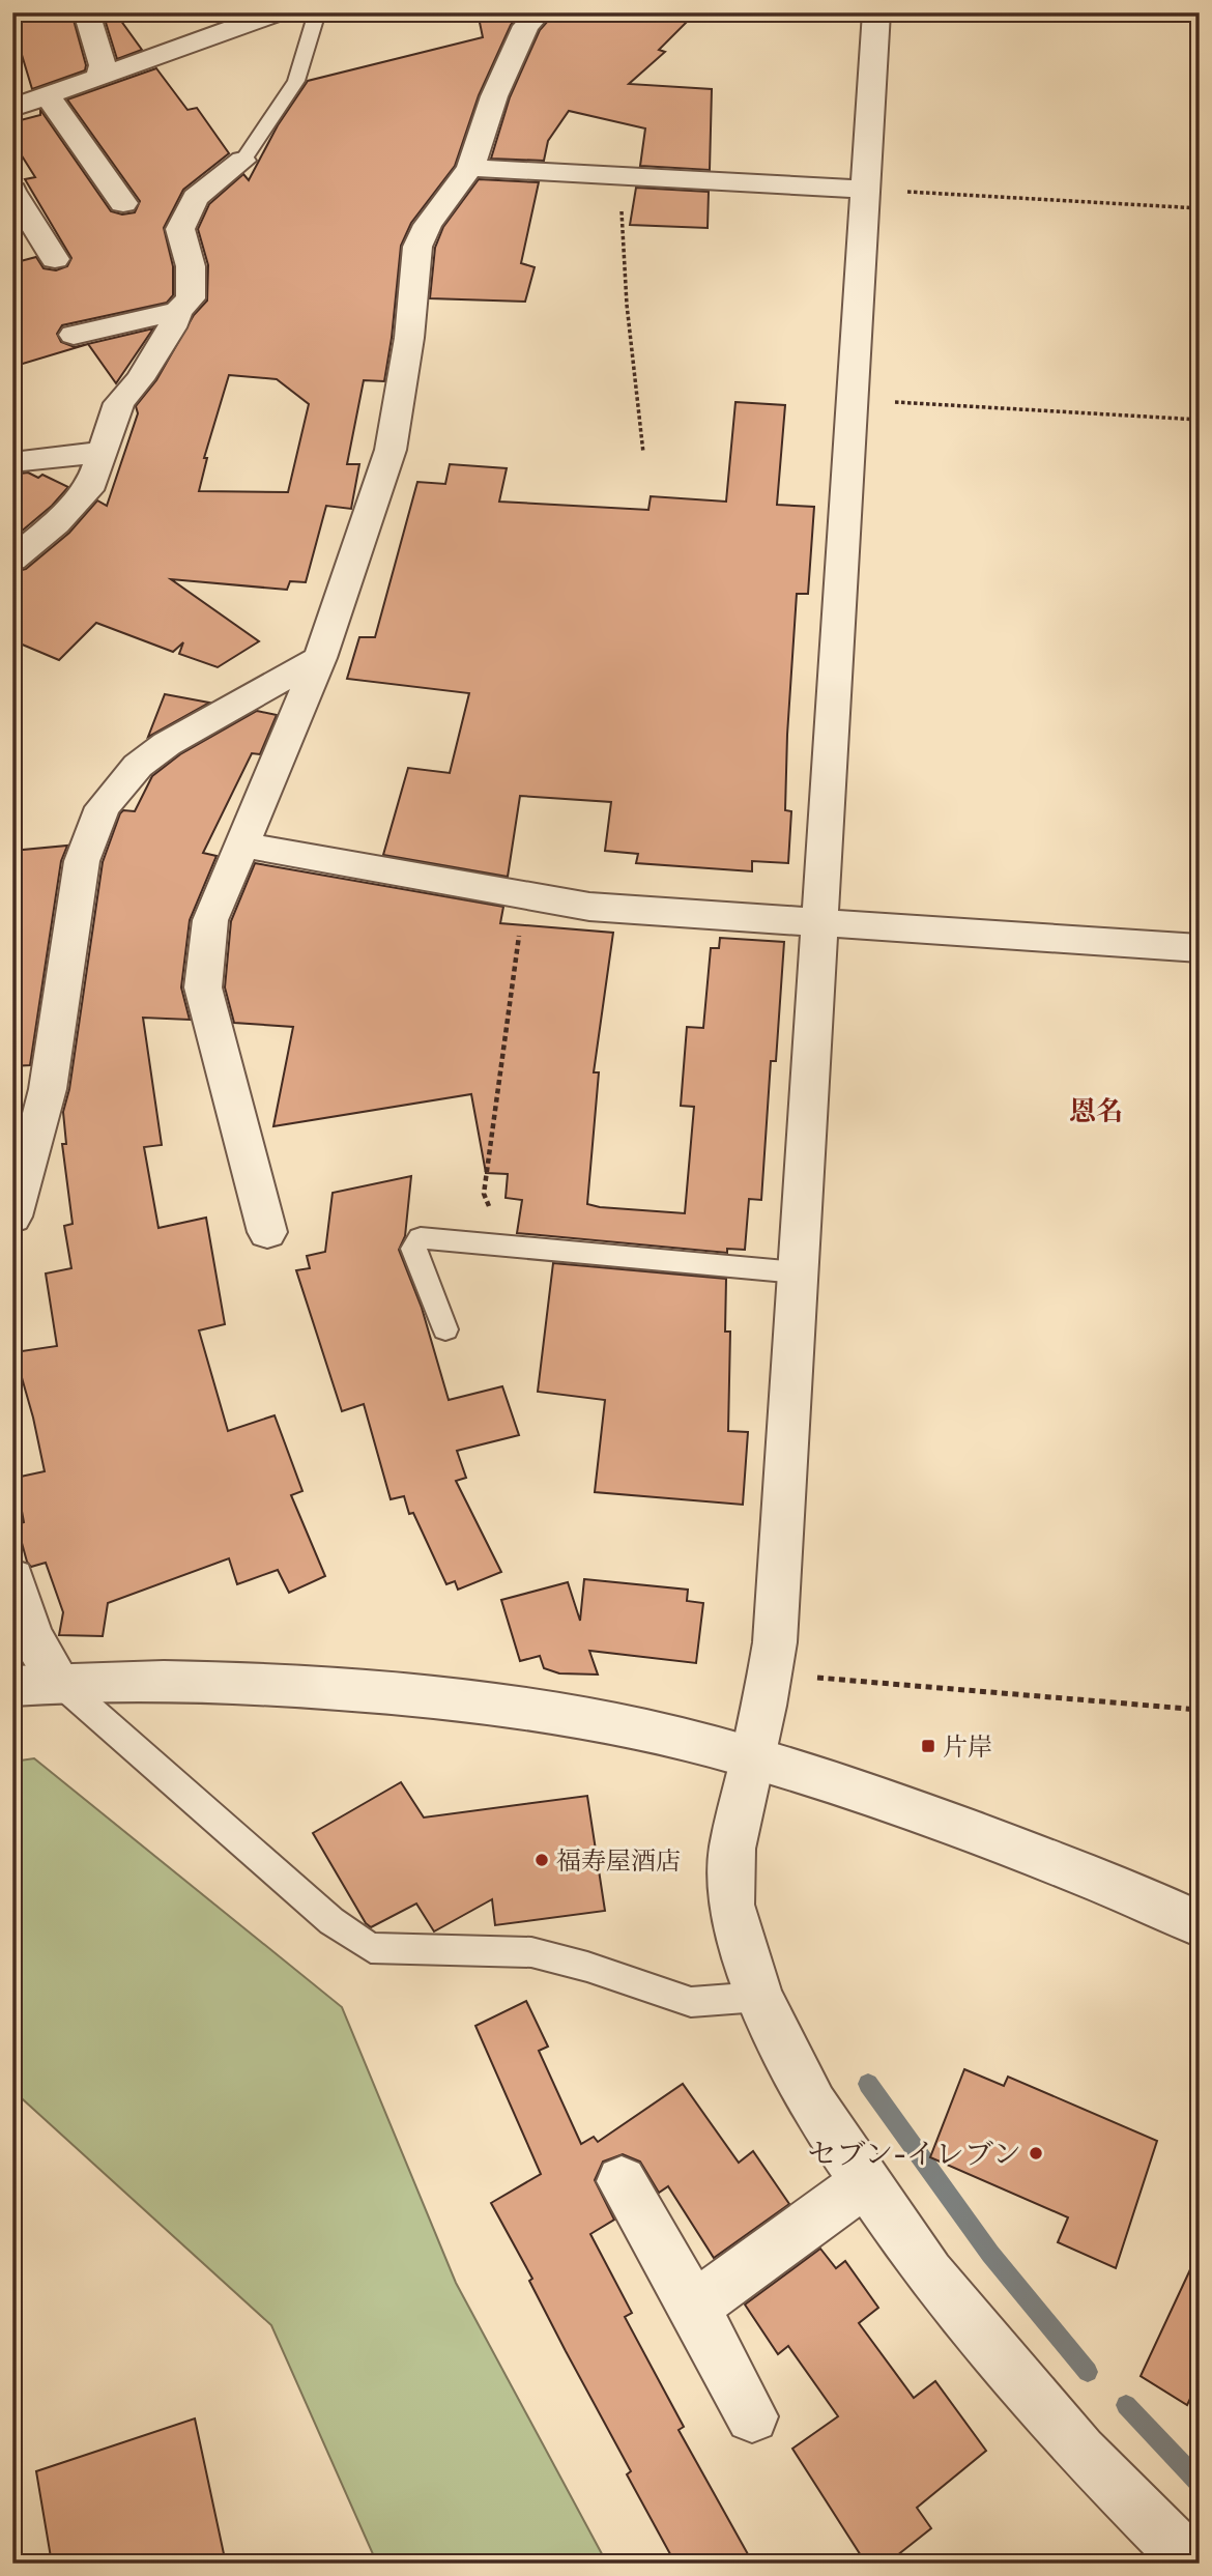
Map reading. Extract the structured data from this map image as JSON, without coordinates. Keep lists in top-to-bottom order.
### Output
{
  "districts": ["恩名"],
  "places": {
    "transit": ["片岸"],
    "other": ["福寿屋酒店", "セブン-イレブン"]
  }
}
